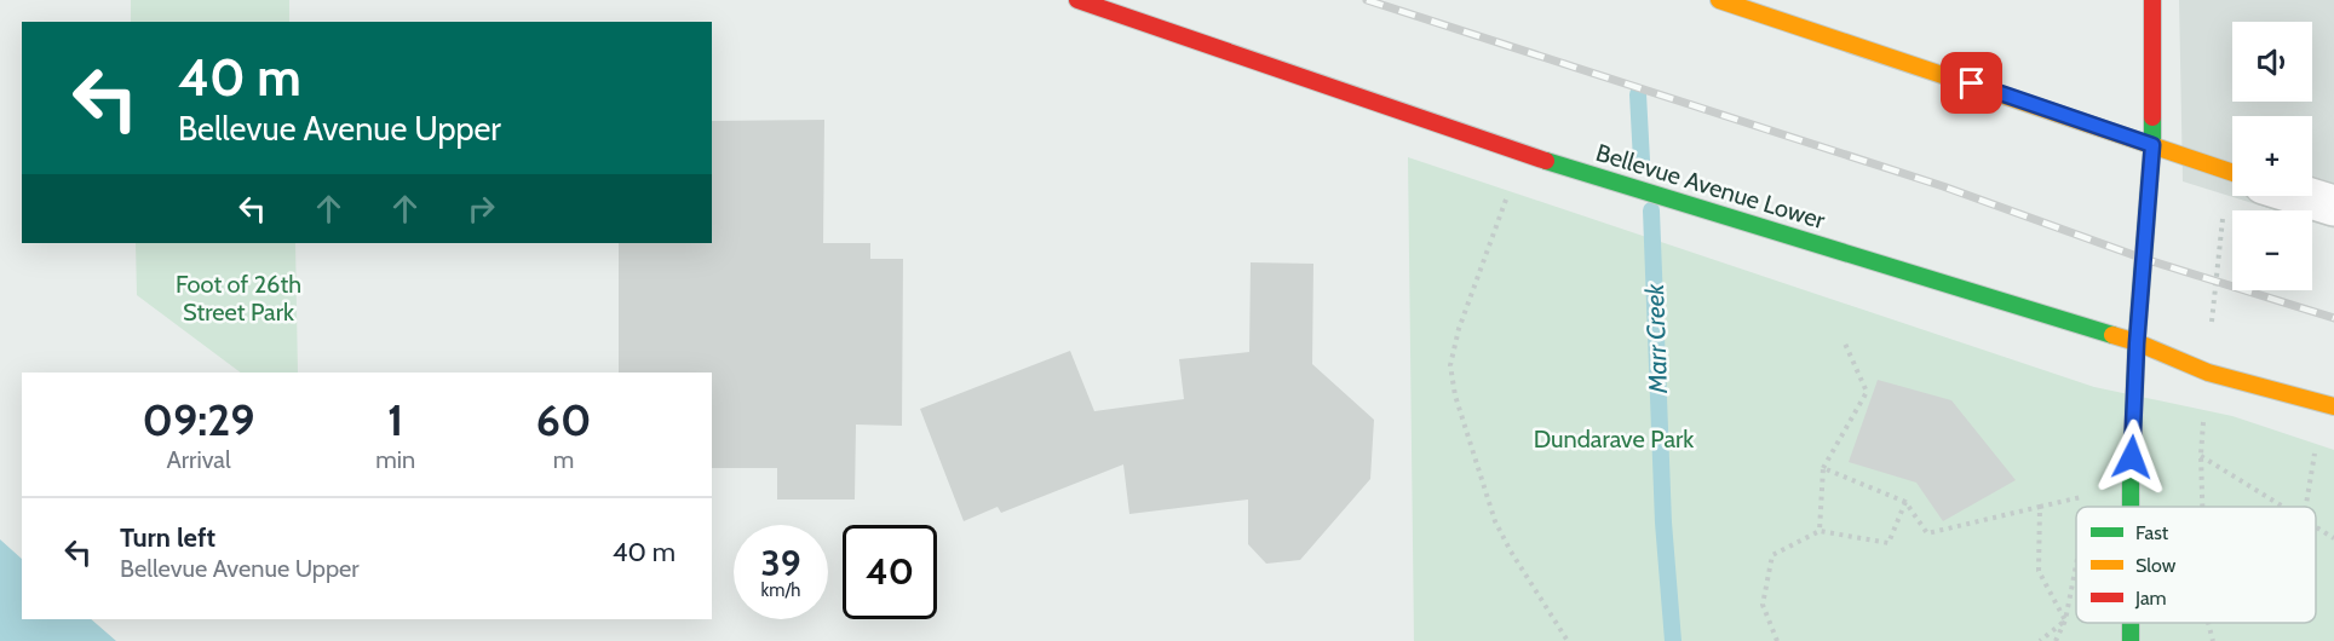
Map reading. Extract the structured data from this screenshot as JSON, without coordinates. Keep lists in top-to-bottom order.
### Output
{
  "streets": {
    "street": ["Bellevue Avenue Lower"]
  },
  "water": ["Marr Creek"],
  "parks": ["Foot of 26th Street Park", "Dundarave Park"],
  "legend": ["Fast", "Slow", "Jam"],
  "page": {
    "map_buttons": ["+", "−"],
    "turn": ["40 m", "Bellevue Avenue Upper"],
    "eta": [
      "09:29",
      "Arrival",
      "1",
      "min",
      "60",
      "m"
    ],
    "list": [
      {
        "name": "Turn left",
        "note": "Bellevue Avenue Upper",
        "value": "40 m"
      }
    ],
    "speed": "39 km/h",
    "limit": "40"
  }
}
